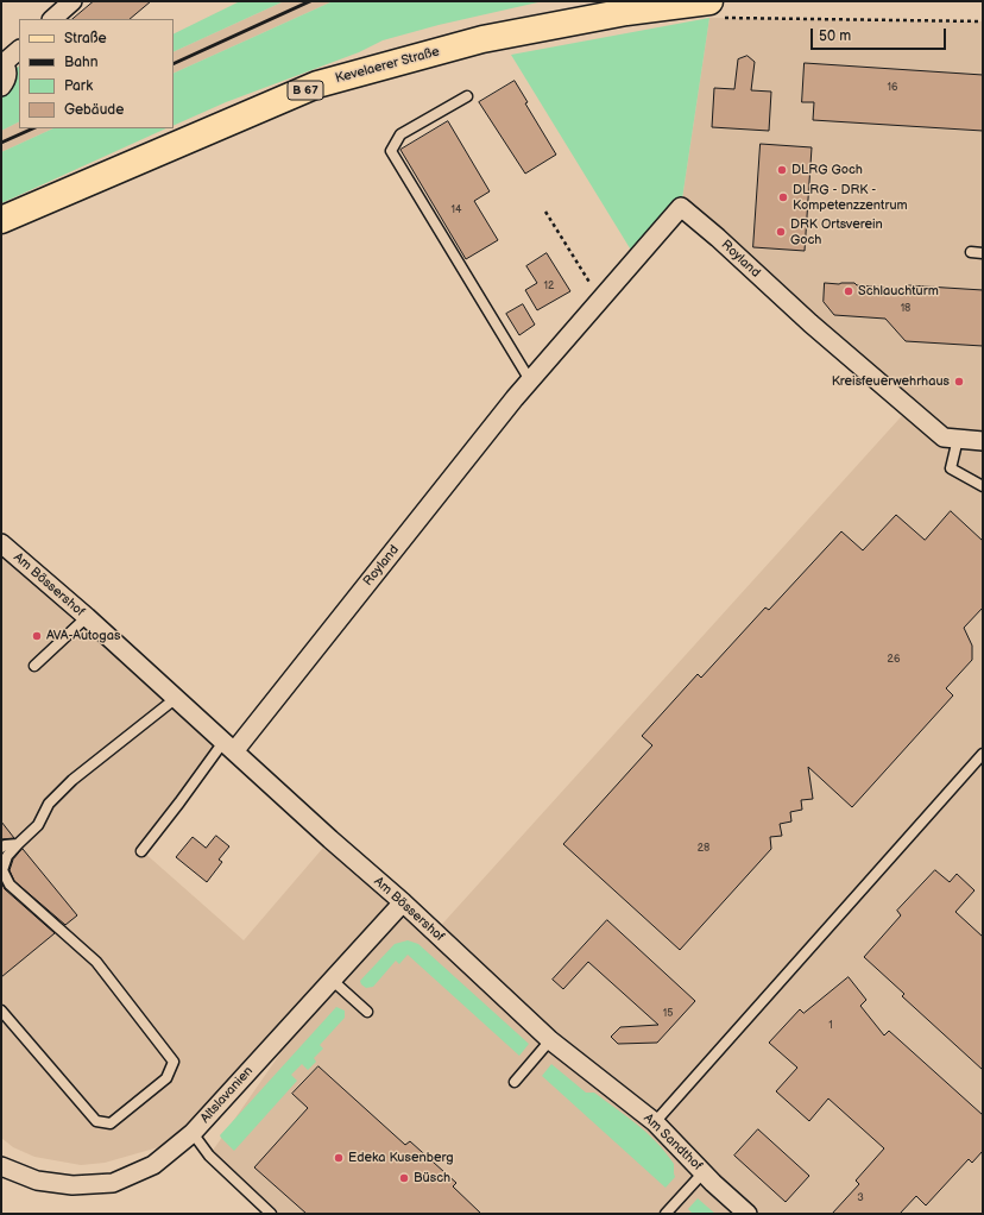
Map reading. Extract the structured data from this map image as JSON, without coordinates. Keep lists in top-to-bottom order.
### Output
{
  "streets": {
    "main road": ["Kevelaerer Straße", "B 67"],
    "street": [
      "Royland",
      "Am Bössershof",
      "Altslavanien",
      "Am Sandthof"
    ]
  },
  "crossings": [
    ["Royland", "Am Bössershof"],
    ["Am Bössershof", "Altslavanien"],
    ["Am Bössershof", "Am Sandthof"]
  ],
  "places": [
    "DLRG Goch",
    "DLRG - DRK - Kompetenzzentrum",
    "DRK Ortsverein Goch",
    "Schlauchturm",
    "Kreisfeuerwehrhaus",
    "AVA-Autogas",
    "Edeka Kusenberg",
    "Büsch"
  ],
  "house_numbers": [
    "16",
    "14",
    "12",
    "18",
    "26",
    "28",
    "15",
    "1",
    "3"
  ],
  "legend": [
    "Straße",
    "Bahn",
    "Park",
    "Gebäude"
  ],
  "scale_bar": "50 m"
}
